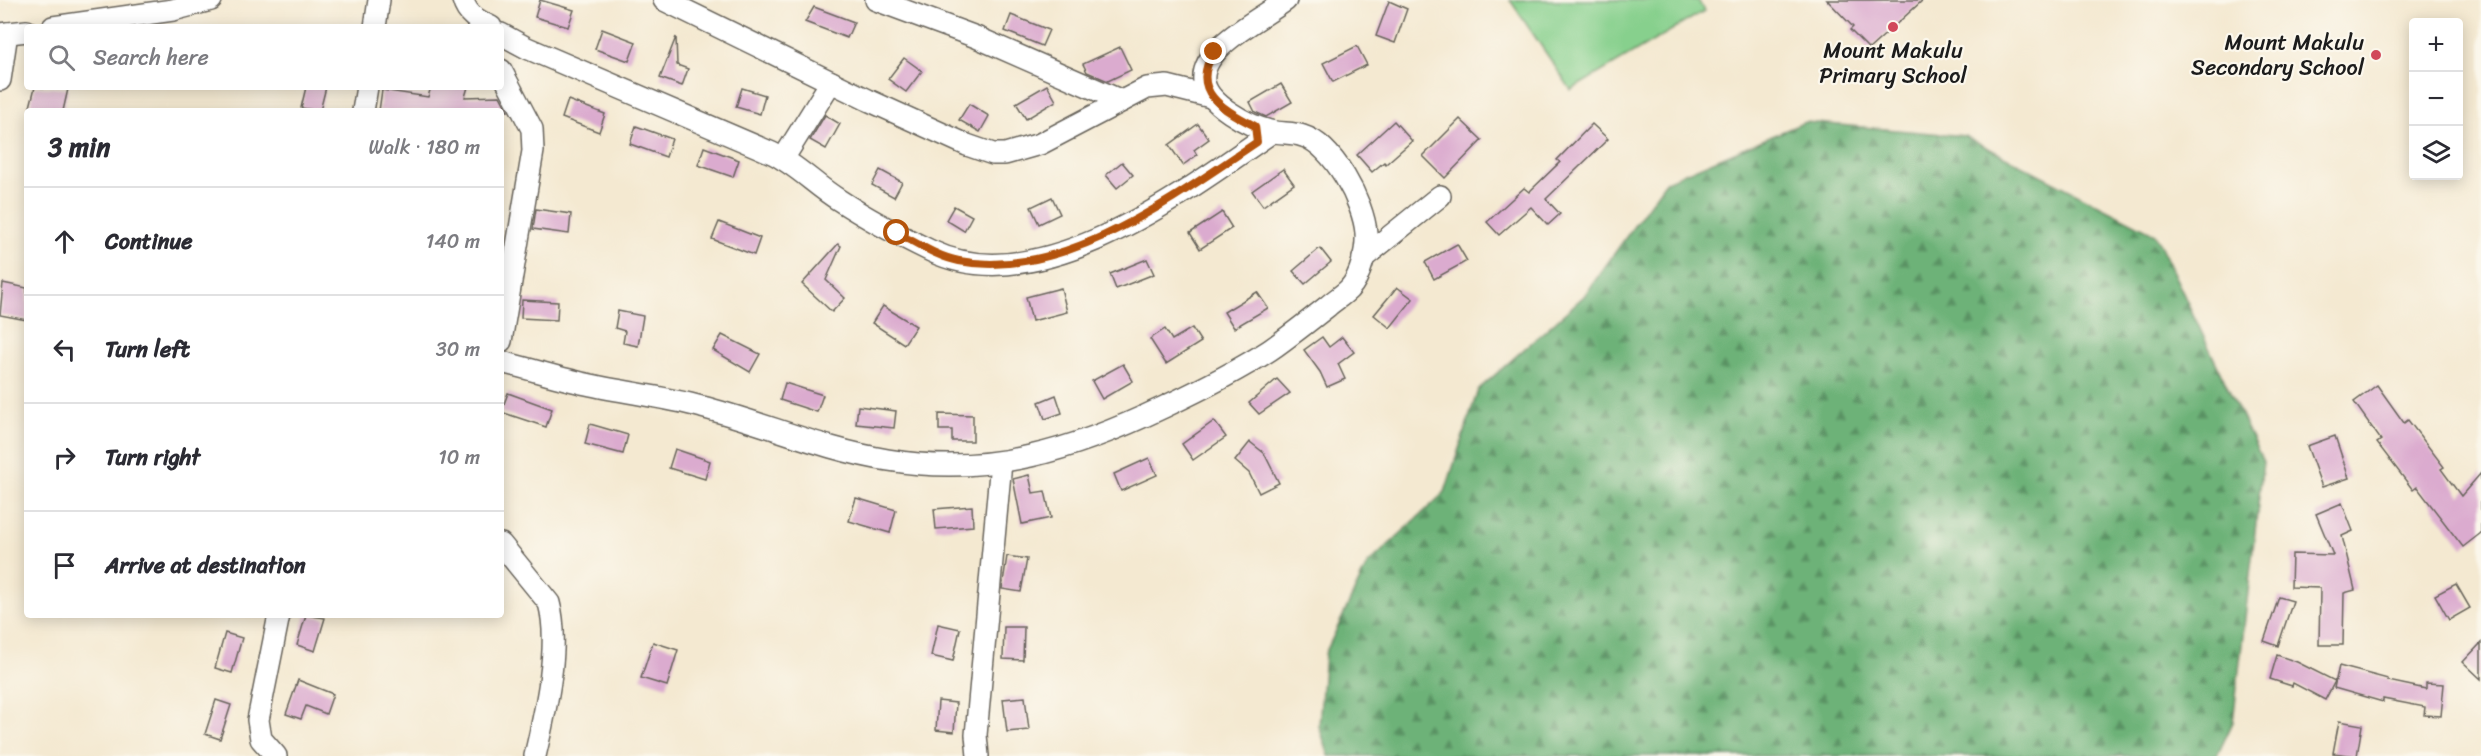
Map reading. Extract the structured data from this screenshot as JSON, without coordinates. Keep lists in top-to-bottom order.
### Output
{
  "places": ["Mount Makulu Primary School", "Mount Makulu Secondary School"],
  "page": {
    "map_buttons": ["+", "−"],
    "search": "Search here",
    "heading": ["3 min", "Walk · 180 m"],
    "list": [
      ["Continue", "140 m"],
      ["Turn left", "30 m"],
      ["Turn right", "10 m"],
      "Arrive at destination"
    ]
  }
}
